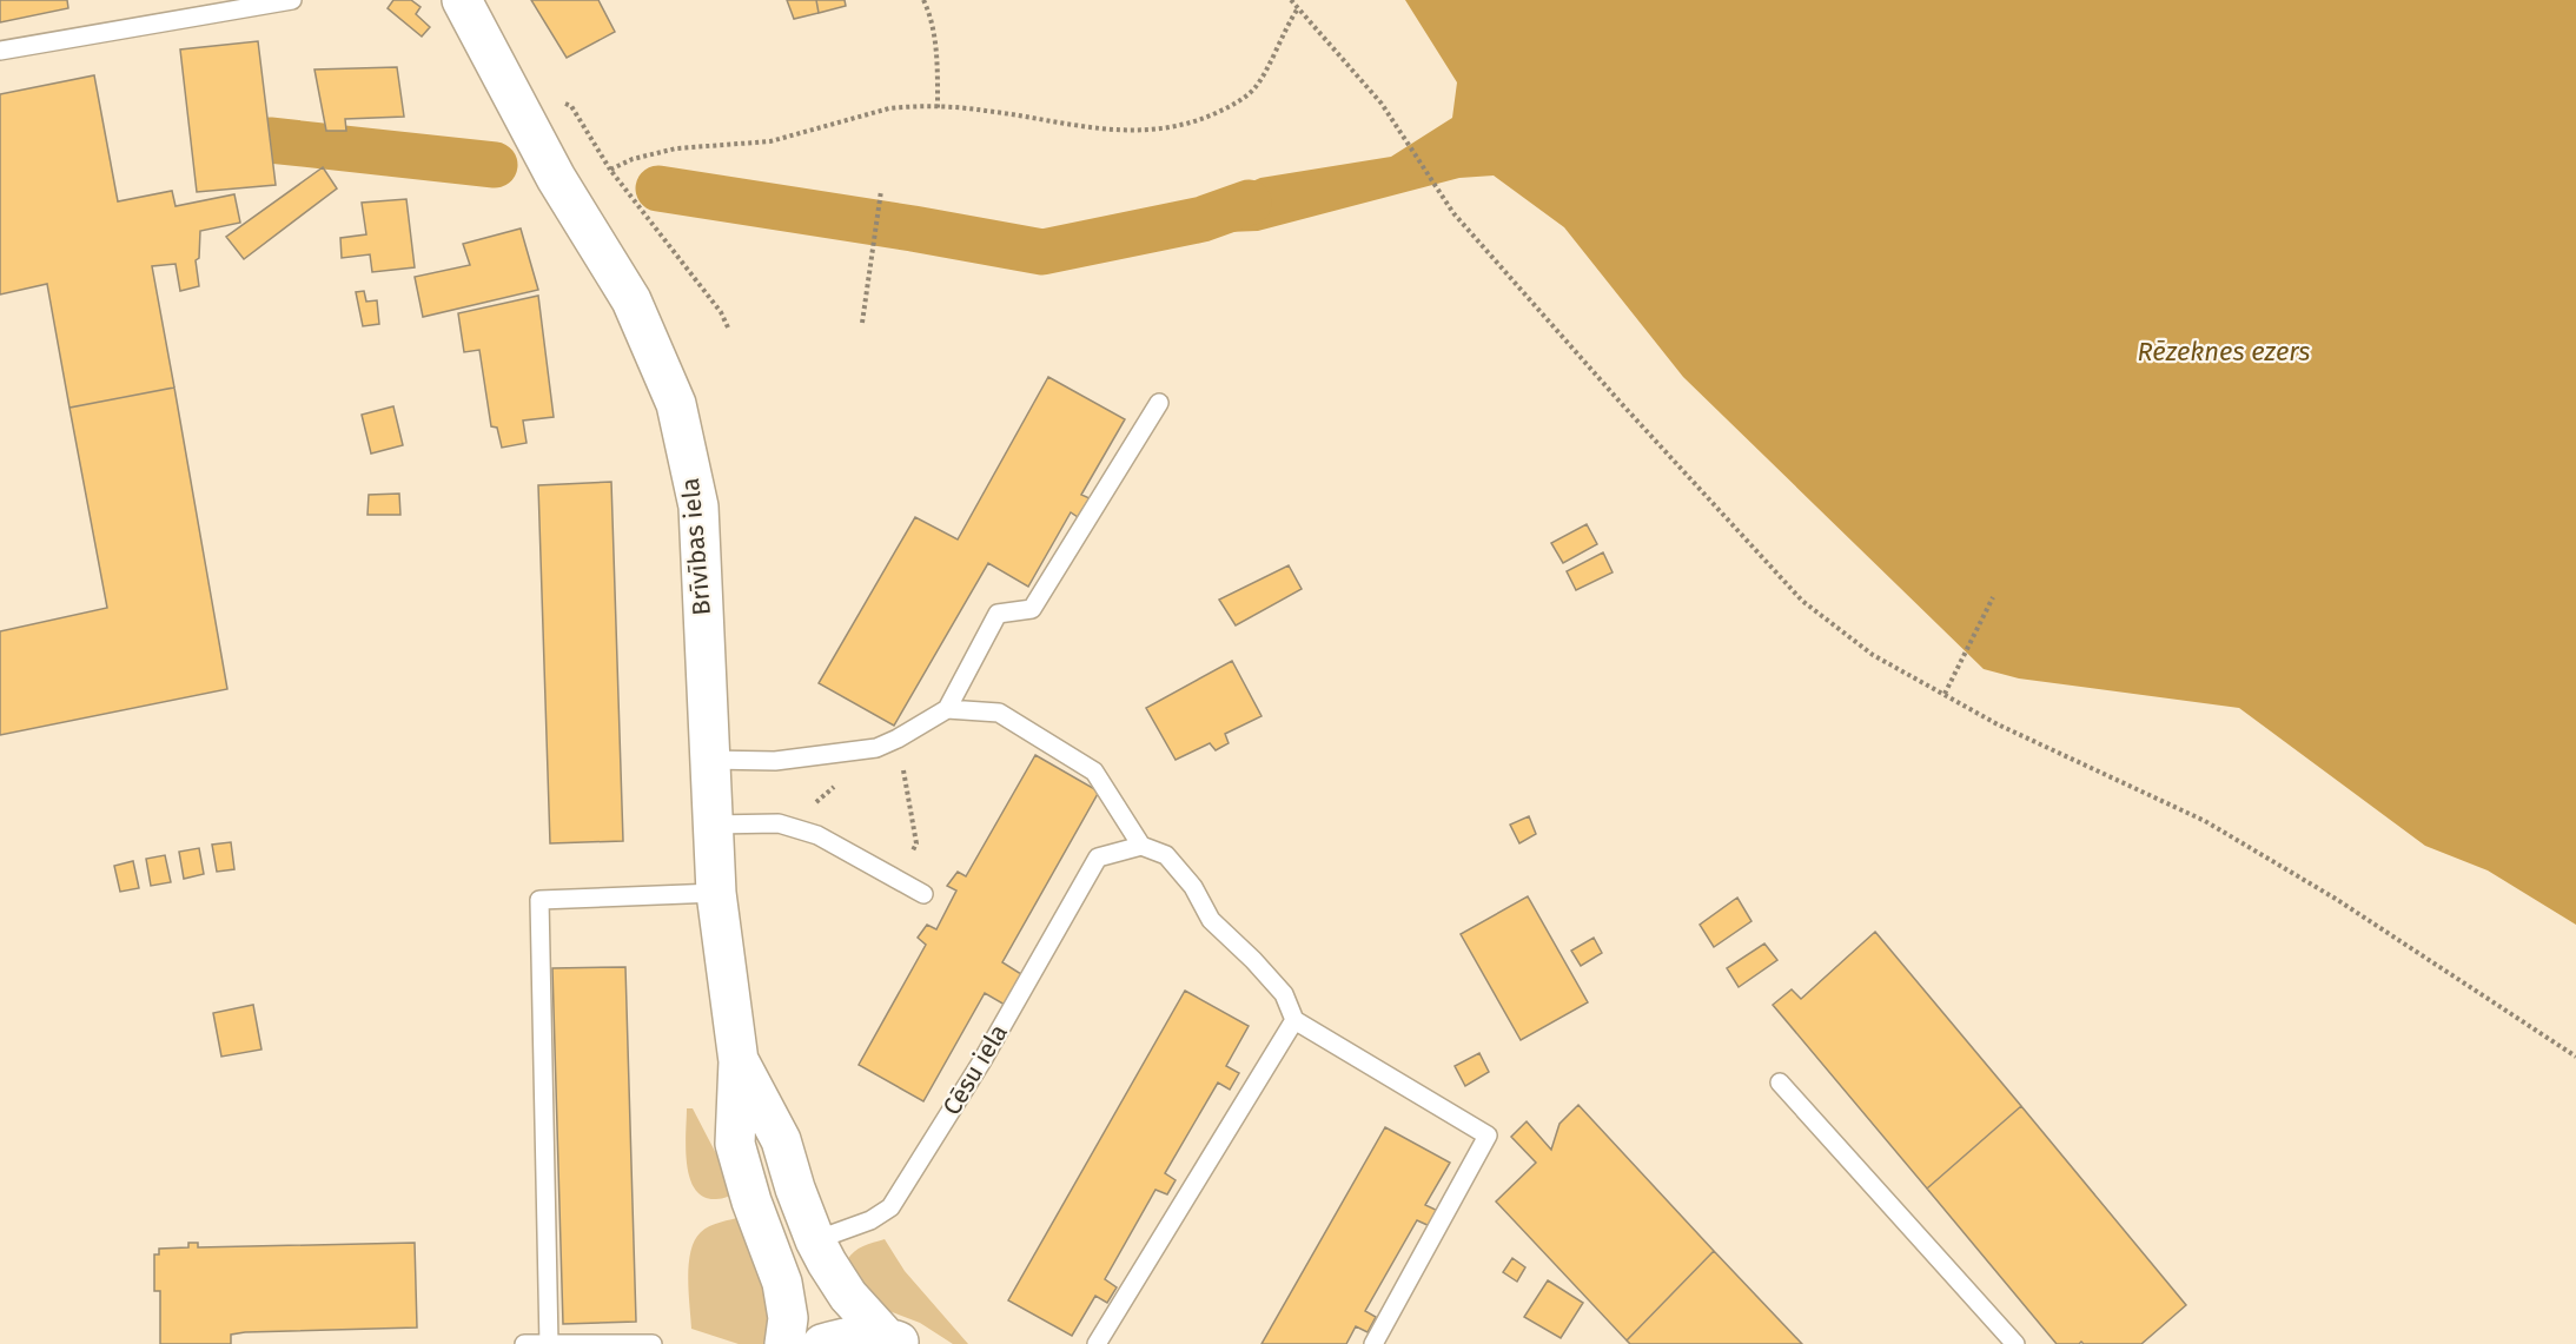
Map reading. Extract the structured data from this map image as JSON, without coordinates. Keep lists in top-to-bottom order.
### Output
{
  "streets": {
    "main road": ["Brīvības iela"],
    "lane": ["Cēsu iela"]
  },
  "water": ["Rēzeknes ezers"]
}
